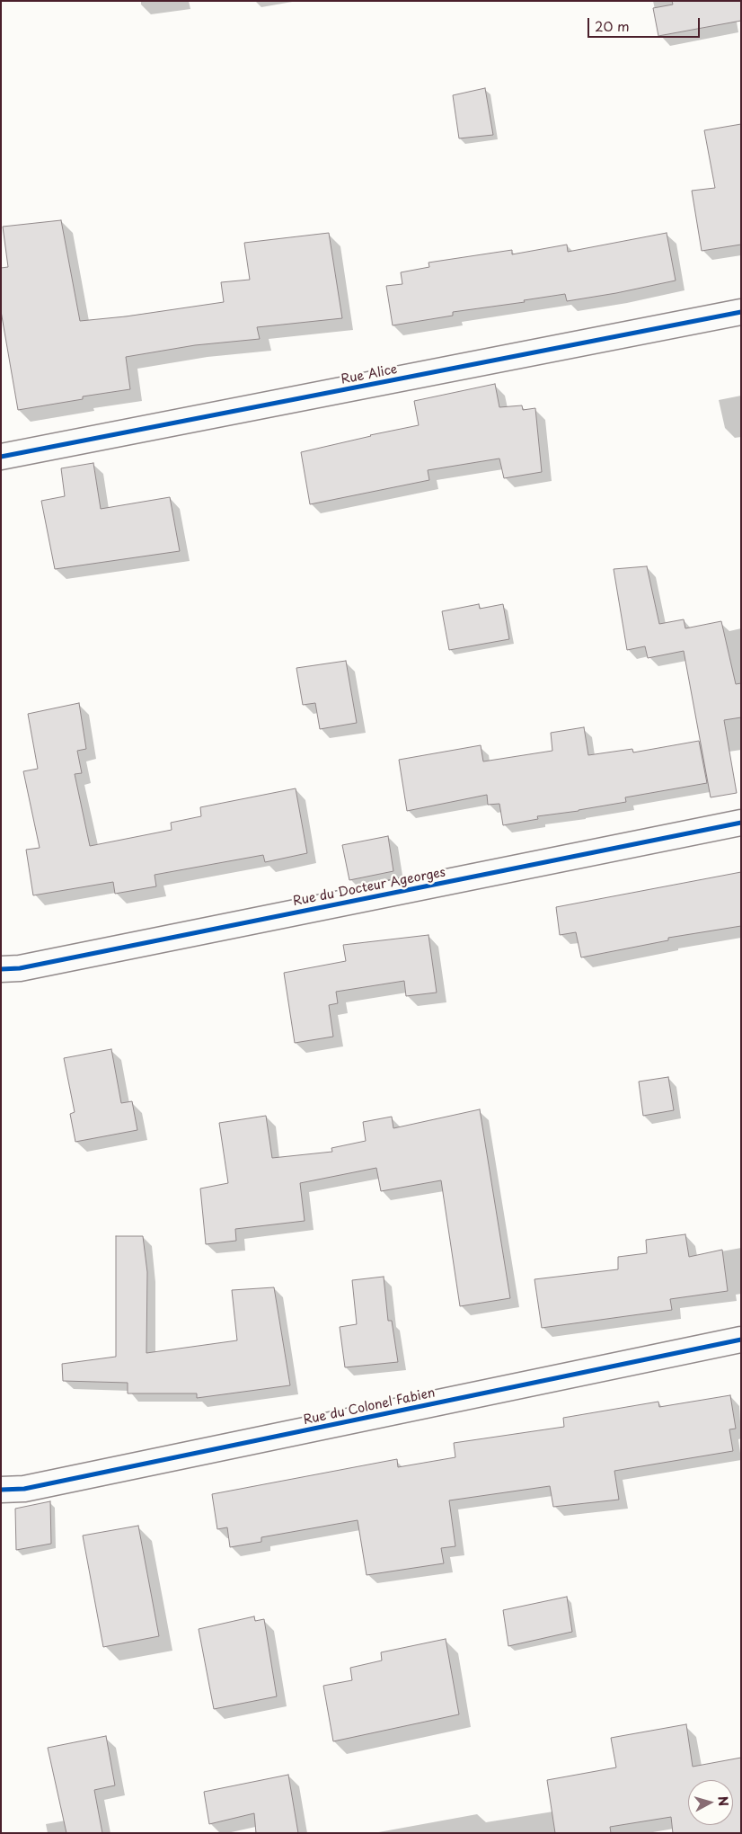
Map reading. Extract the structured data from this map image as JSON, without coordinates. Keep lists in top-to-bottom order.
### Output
{
  "streets": {
    "street": ["Rue Alice", "Rue du Docteur Ageorges", "Rue du Colonel Fabien"]
  },
  "scale_bar": "20 m",
  "north": "right"
}
